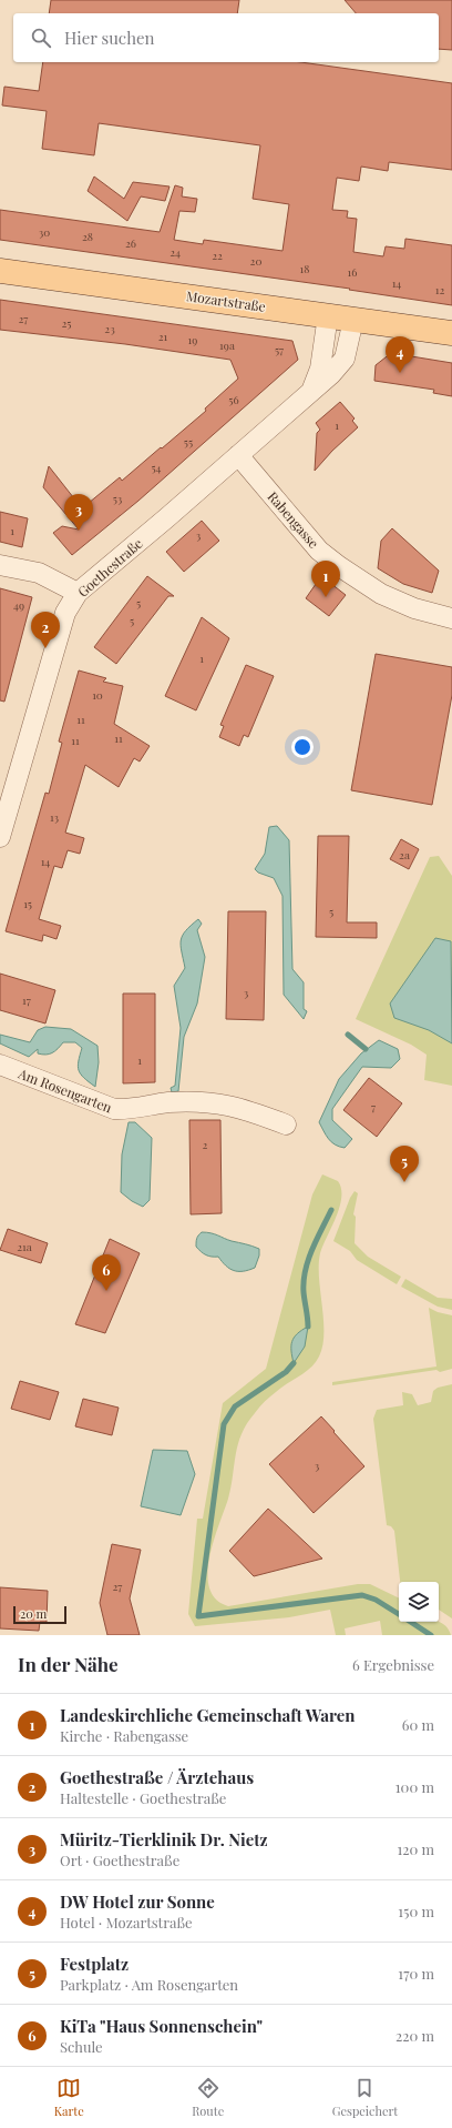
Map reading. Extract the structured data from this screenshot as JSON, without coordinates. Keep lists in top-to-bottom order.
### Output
{
  "streets": {
    "main road": ["Mozartstraße"],
    "street": ["Rabengasse", "Goethestraße", "Am Rosengarten"]
  },
  "crossings": [
    ["Mozartstraße", "Goethestraße"],
    ["Rabengasse", "Goethestraße"]
  ],
  "house_numbers": [
    "30",
    "28",
    "26",
    "24",
    "22",
    "20",
    "18",
    "16",
    "14",
    "12",
    "27",
    "25",
    "23",
    "21",
    "19",
    "19a",
    "57",
    "56",
    "1",
    "55",
    "54",
    "53",
    "1",
    "3",
    "5",
    "49",
    "5",
    "1",
    "10",
    "11",
    "11",
    "11",
    "13",
    "2a",
    "14",
    "15",
    "5",
    "3",
    "17",
    "1",
    "7",
    "2",
    "21a",
    "3",
    "27"
  ],
  "scale_bar": "20 m",
  "page": {
    "search": "Hier suchen",
    "pins": [
      "4",
      "3",
      "1",
      "2",
      "5",
      "6"
    ],
    "scale": "20 m",
    "heading": ["In der Nähe", "6 Ergebnisse"],
    "list": [
      {
        "mark": "1",
        "name": "Landeskirchliche Gemeinschaft Waren",
        "note": "Kirche · Rabengasse",
        "value": "60 m"
      },
      {
        "mark": "2",
        "name": "Goethestraße / Ärztehaus",
        "note": "Haltestelle · Goethestraße",
        "value": "100 m"
      },
      {
        "mark": "3",
        "name": "Müritz-Tierklinik Dr. Nietz",
        "note": "Ort · Goethestraße",
        "value": "120 m"
      },
      {
        "mark": "4",
        "name": "DW Hotel zur Sonne",
        "note": "Hotel · Mozartstraße",
        "value": "150 m"
      },
      {
        "mark": "5",
        "name": "Festplatz",
        "note": "Parkplatz · Am Rosengarten",
        "value": "170 m"
      },
      {
        "mark": "6",
        "name": "KiTa \"Haus Sonnenschein\"",
        "note": "Schule",
        "value": "220 m"
      }
    ],
    "nav": ["Karte", "Route", "Gespeichert"]
  }
}
